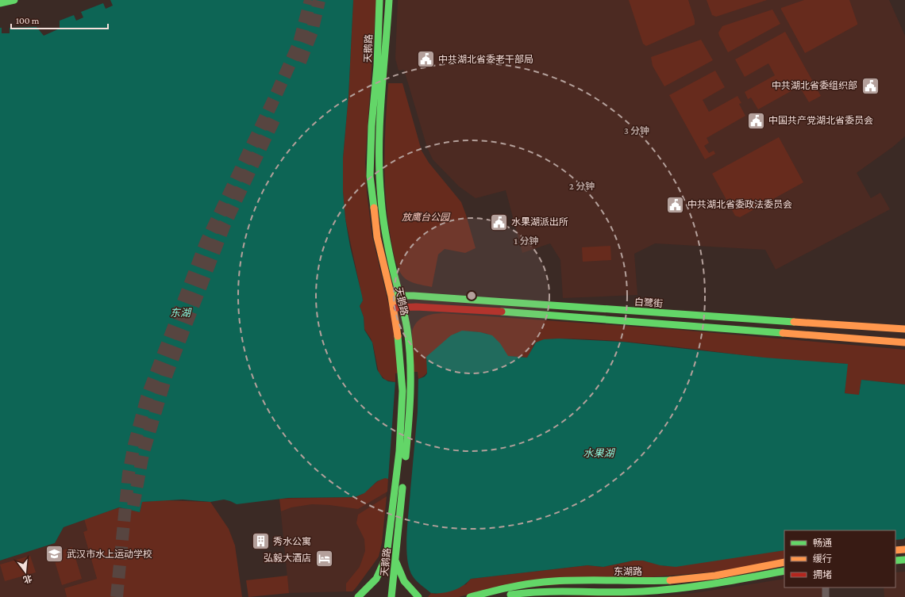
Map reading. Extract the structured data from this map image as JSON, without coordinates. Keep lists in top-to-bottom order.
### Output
{
  "streets": {
    "main road": ["天鹅路", "白鹭街", "东湖路"]
  },
  "crossings": [
    ["天鹅路", "白鹭街"]
  ],
  "water": ["东湖", "水果湖"],
  "parks": ["放鹰台公园"],
  "places": {
    "public building": [
      "中共湖北省委老干部局",
      "中共湖北省委组织部",
      "中国共产党湖北省委员会",
      "中共湖北省委政法委员会",
      "水果湖派出所"
    ],
    "building": ["秀水公寓"],
    "school or university": ["武汉市水上运动学校"],
    "hotel": ["弘毅大酒店"]
  },
  "legend": ["畅通", "缓行", "拥堵"],
  "scale_bar": "100 m",
  "north": "bottom",
  "rings": ["3 分钟", "2 分钟", "1 分钟"]
}
